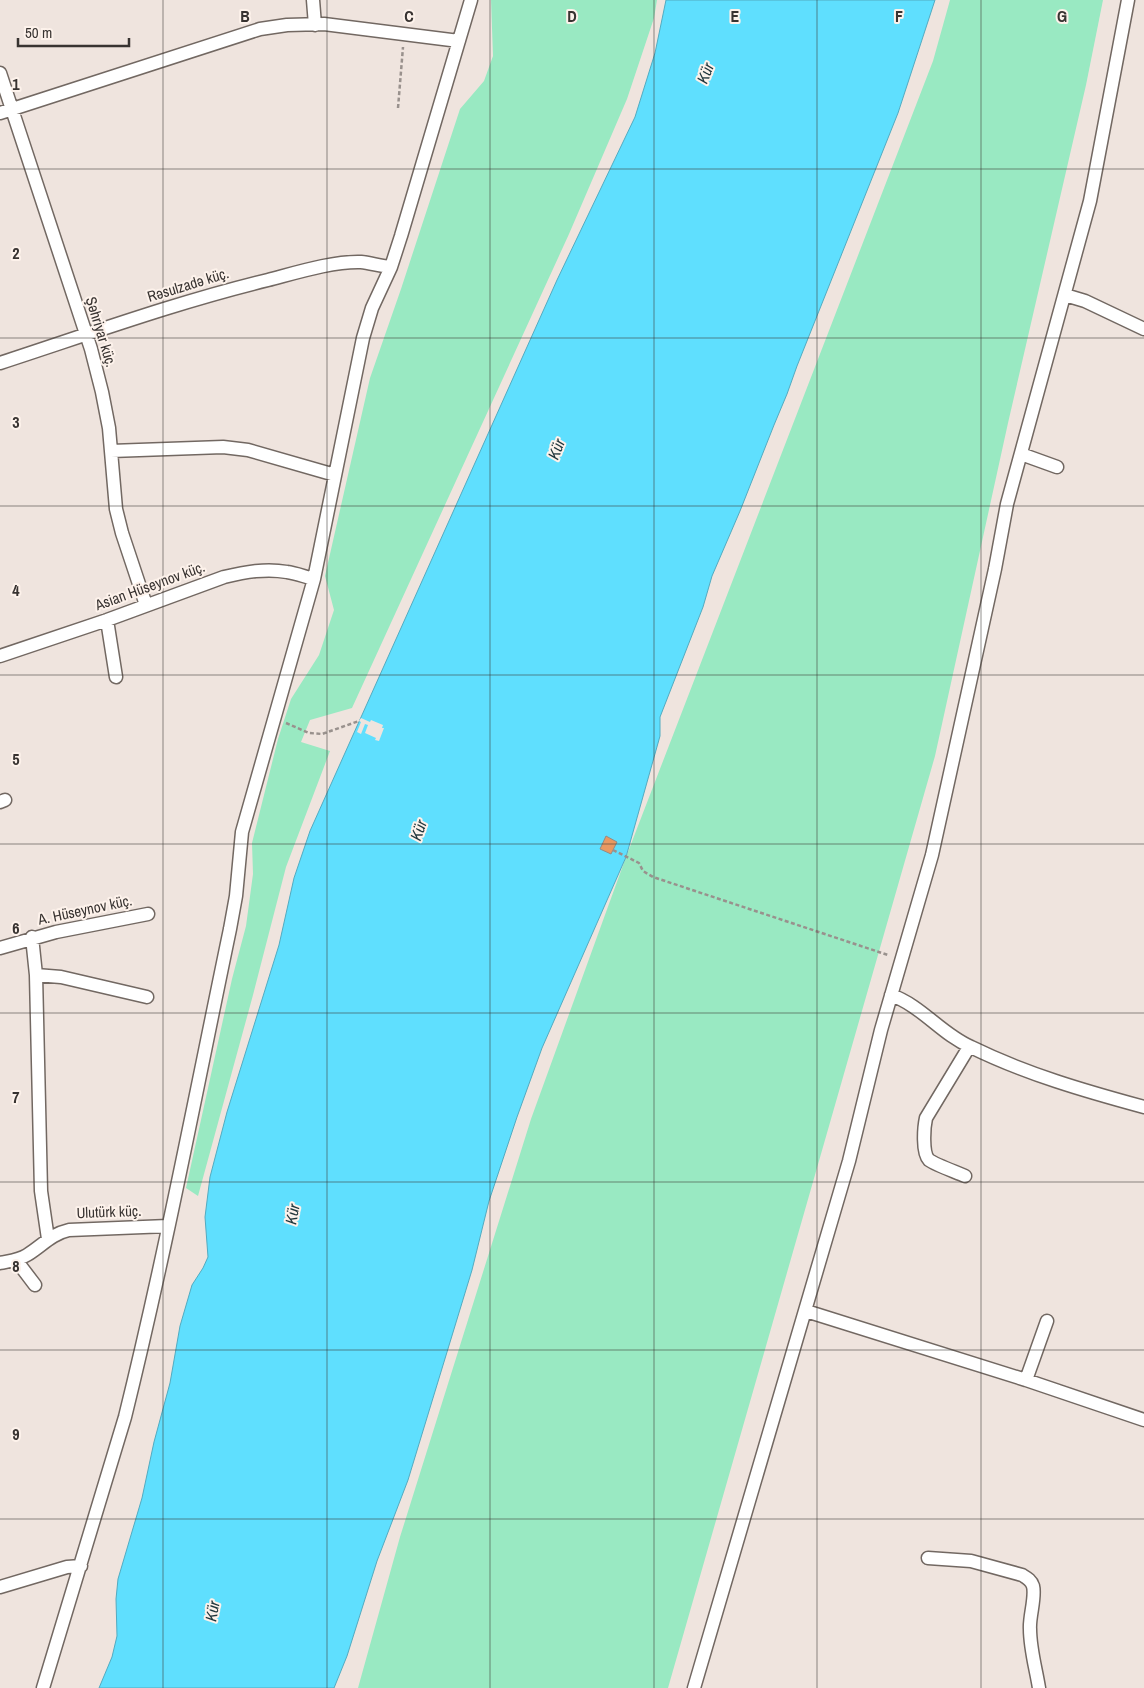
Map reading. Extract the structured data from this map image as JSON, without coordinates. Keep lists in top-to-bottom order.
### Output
{
  "streets": {
    "street": [
      "Rəsulzadə küç.",
      "Şəhriyar küç.",
      "Asian Hüseynov küç.",
      "A. Hüseynov küç.",
      "Ulutürk küç."
    ]
  },
  "crossings": [
    ["Rəsulzadə küç.", "Şəhriyar küç."],
    ["Şəhriyar küç.", "Asian Hüseynov küç."]
  ],
  "water": ["Kür"],
  "scale_bar": "50 m",
  "grid": {
    "columns": [
      "B",
      "C",
      "D",
      "E",
      "F",
      "G"
    ],
    "rows": [
      "1",
      "2",
      "3",
      "4",
      "5",
      "6",
      "7",
      "8",
      "9"
    ]
  }
}
